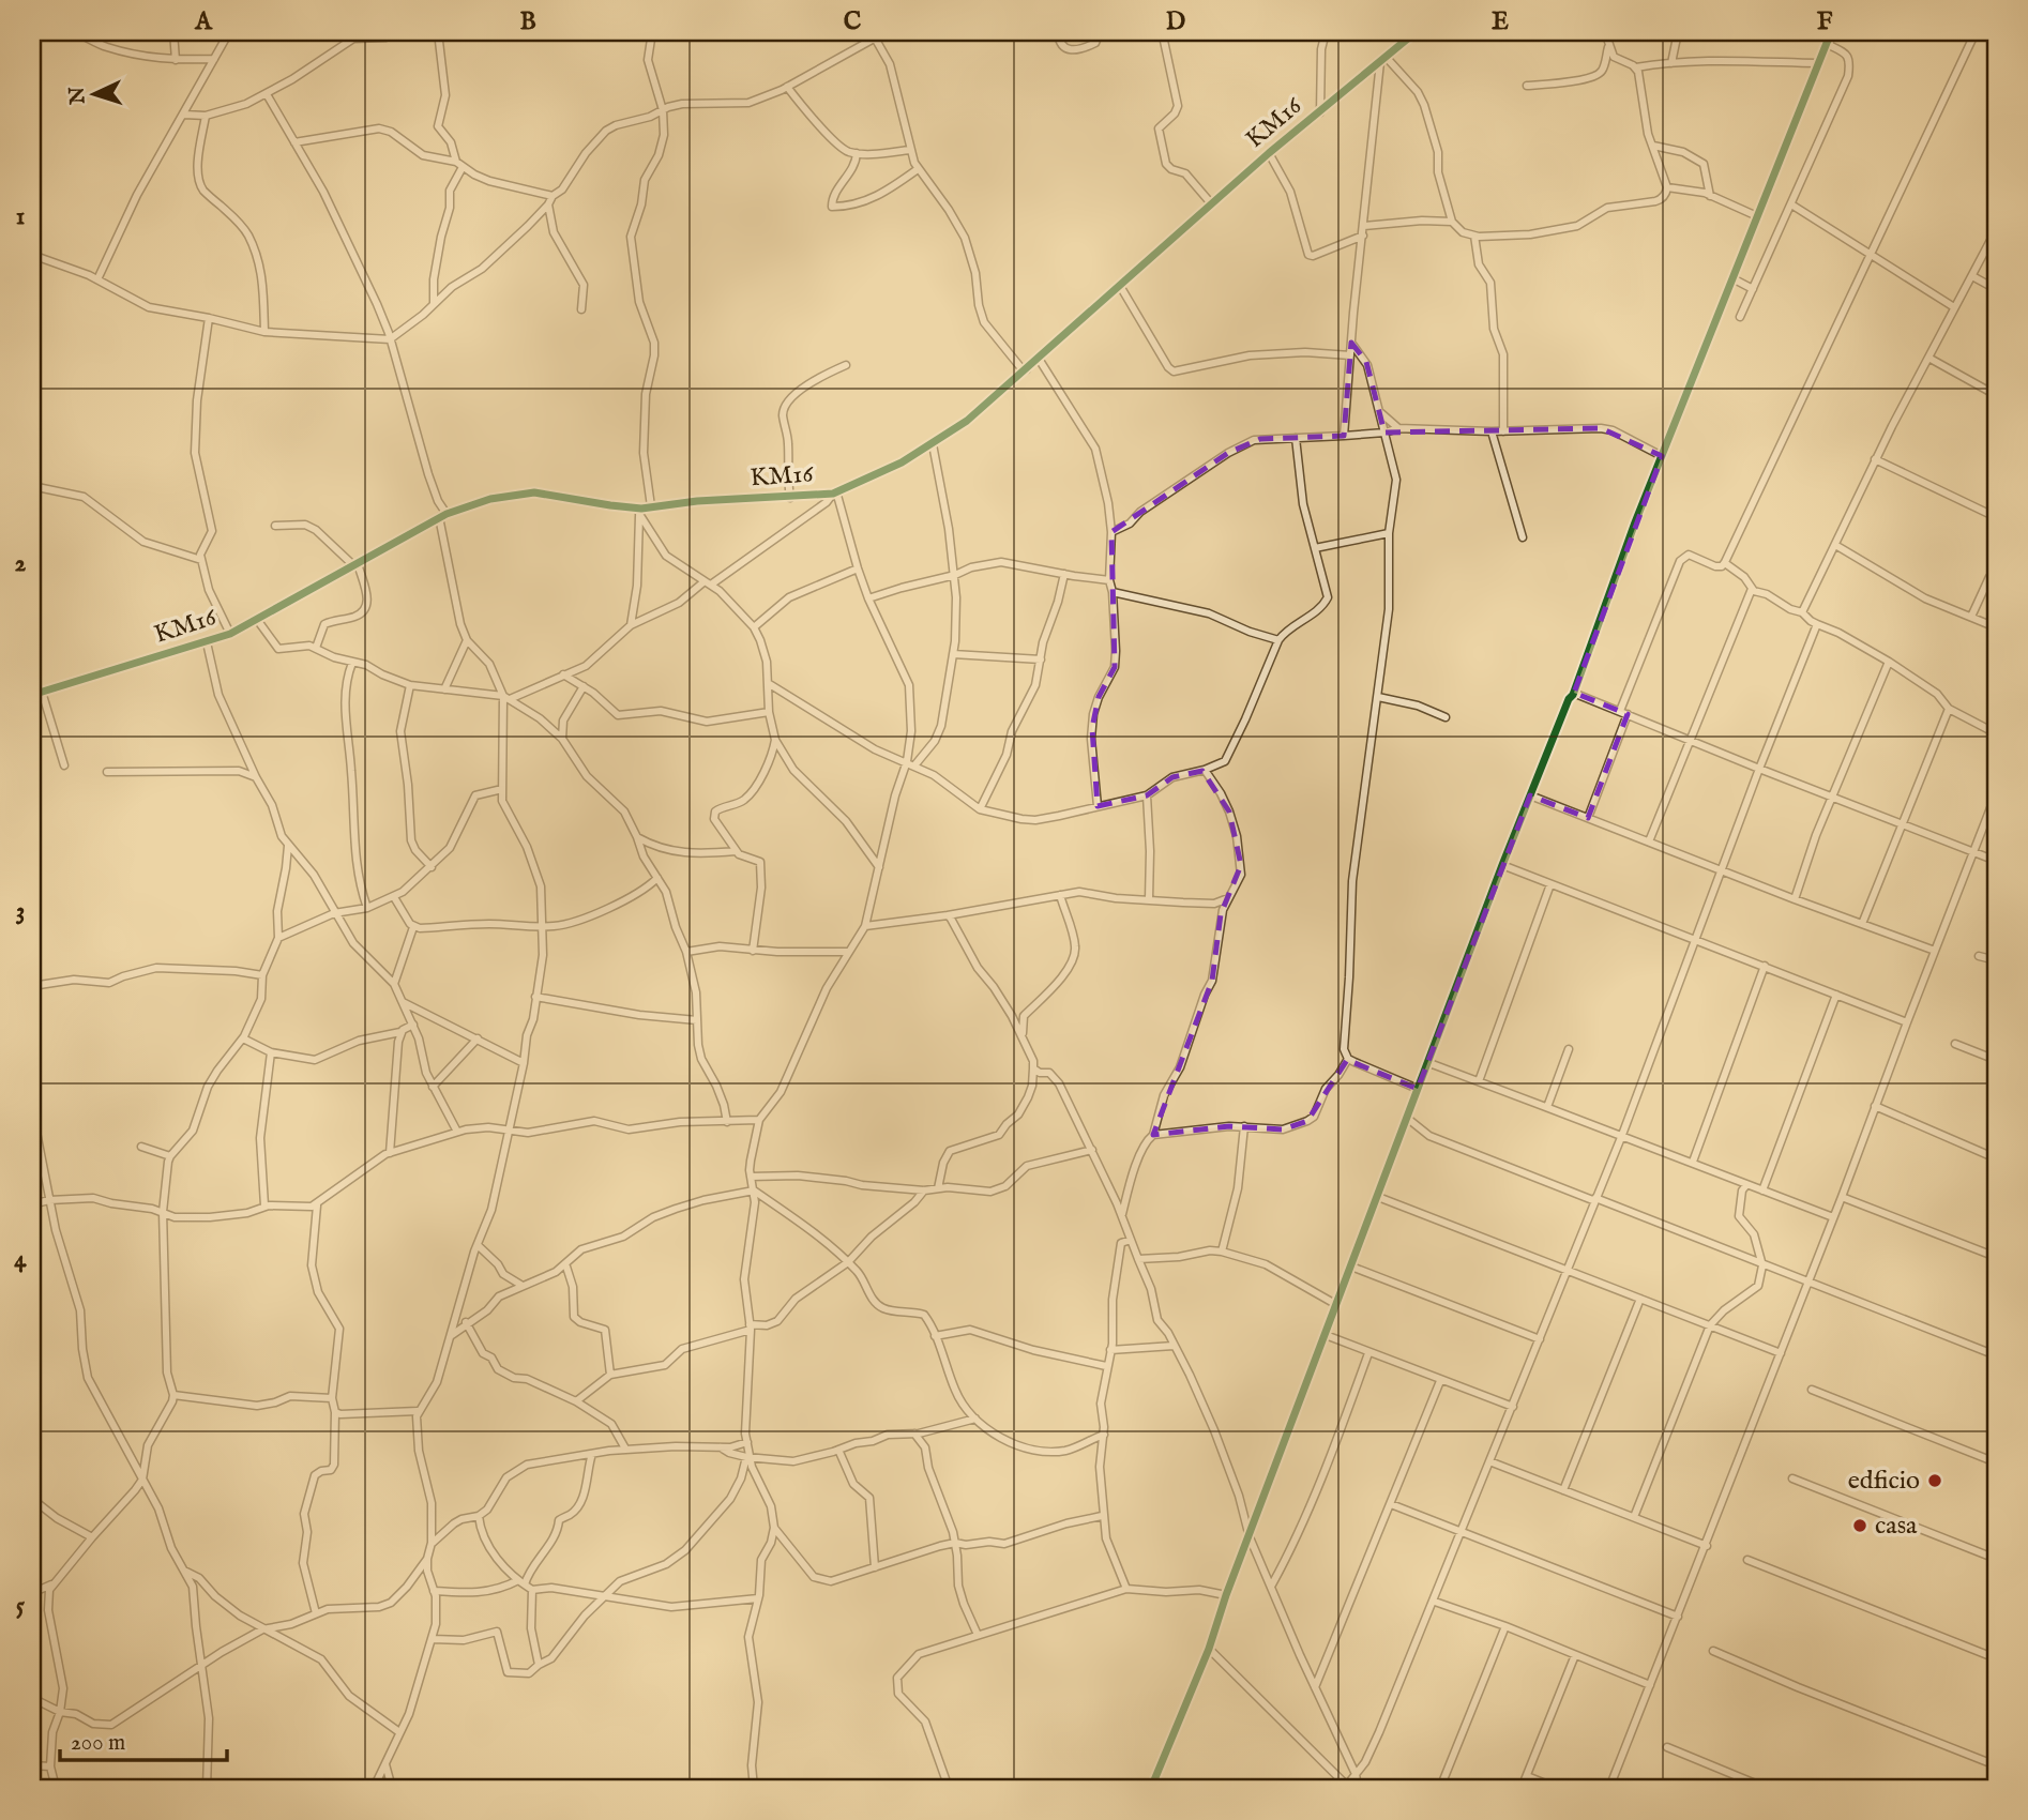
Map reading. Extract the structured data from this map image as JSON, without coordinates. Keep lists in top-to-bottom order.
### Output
{
  "streets": {
    "street": ["KM16"]
  },
  "places": ["edficio", "casa"],
  "scale_bar": "200 m",
  "north": "left",
  "grid": {
    "columns": [
      "A",
      "B",
      "C",
      "D",
      "E",
      "F"
    ],
    "rows": [
      "1",
      "2",
      "3",
      "4",
      "5"
    ]
  }
}
